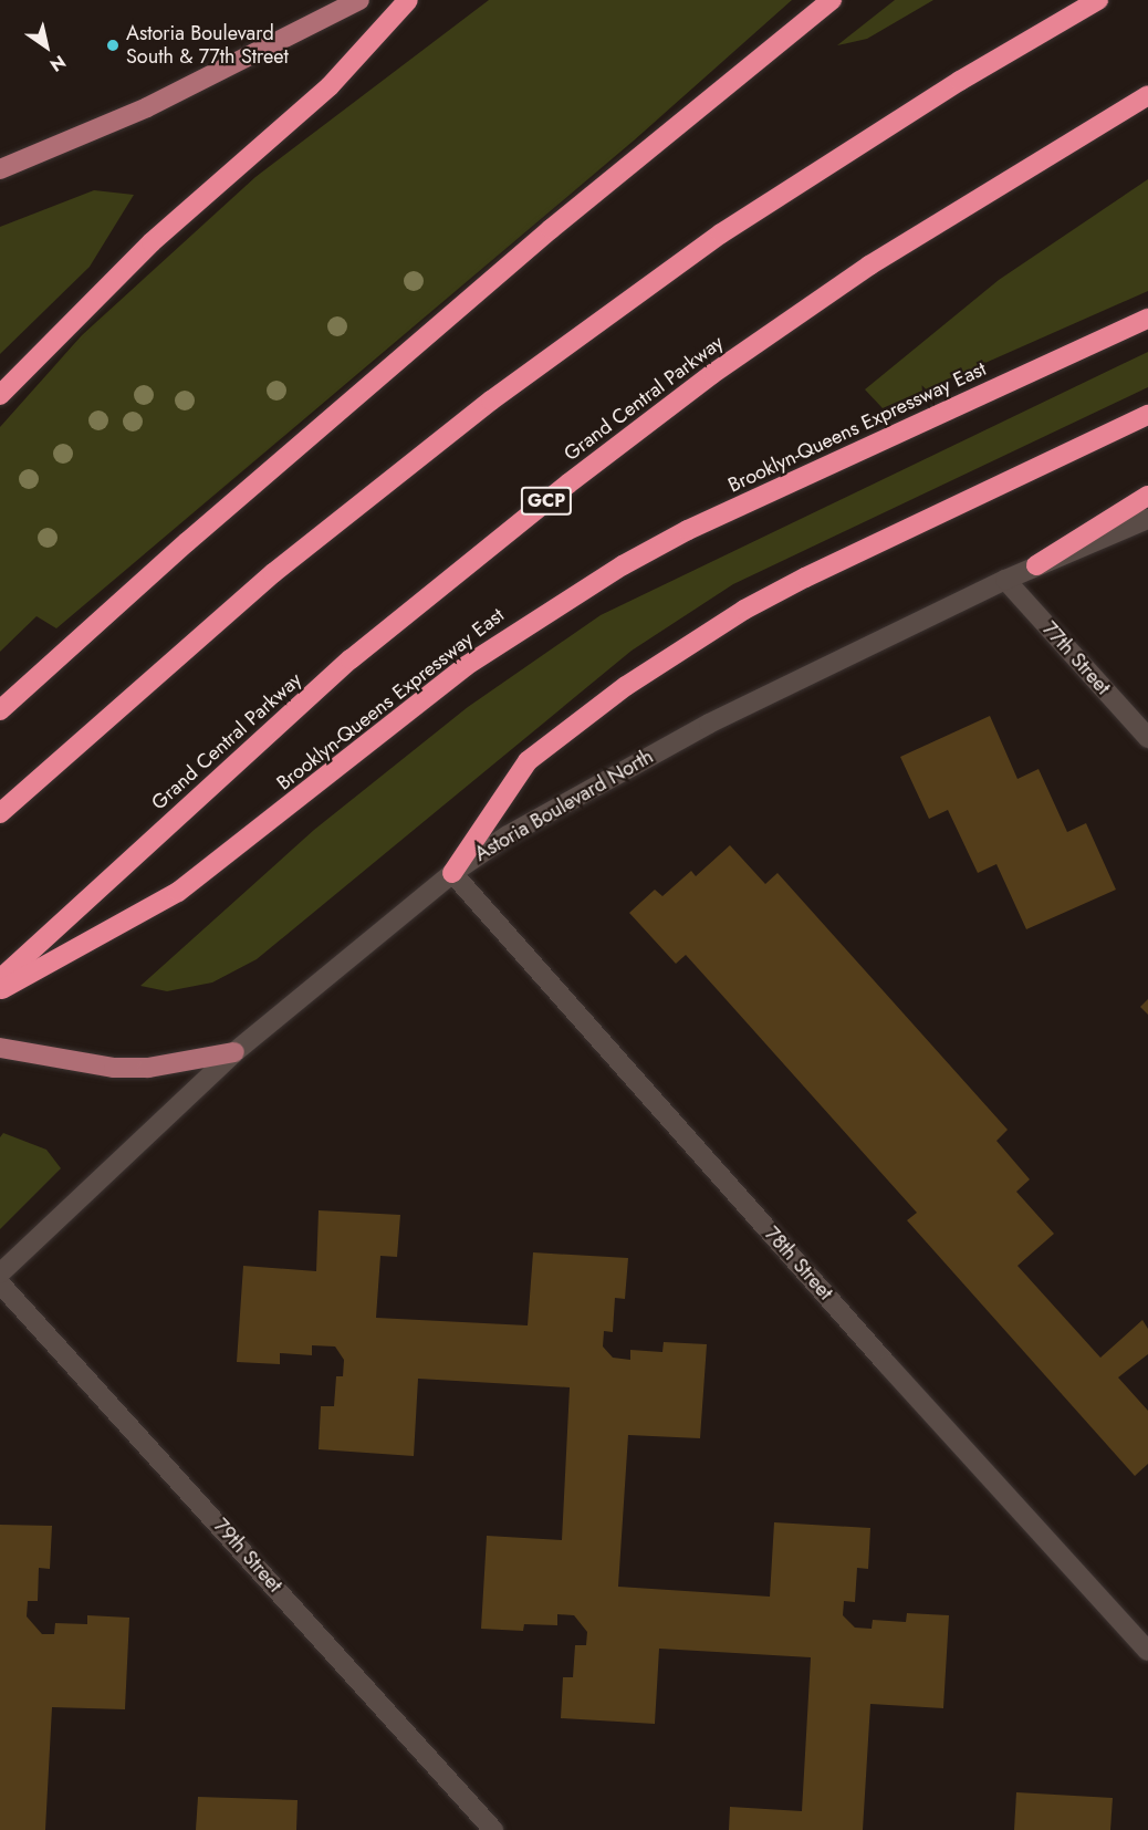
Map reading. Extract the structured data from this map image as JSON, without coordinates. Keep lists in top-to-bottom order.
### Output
{
  "streets": {
    "highway": ["Grand Central Parkway", "Brooklyn-Queens Expressway East", "GCP"],
    "main road": ["Astoria Boulevard North"],
    "street": ["77th Street", "78th Street", "79th Street"]
  },
  "crossings": [
    ["77th Street", "Astoria Boulevard North"],
    ["Astoria Boulevard North", "78th Street"]
  ],
  "places": ["Astoria Boulevard South & 77th Street"],
  "north": "bottom right"
}
